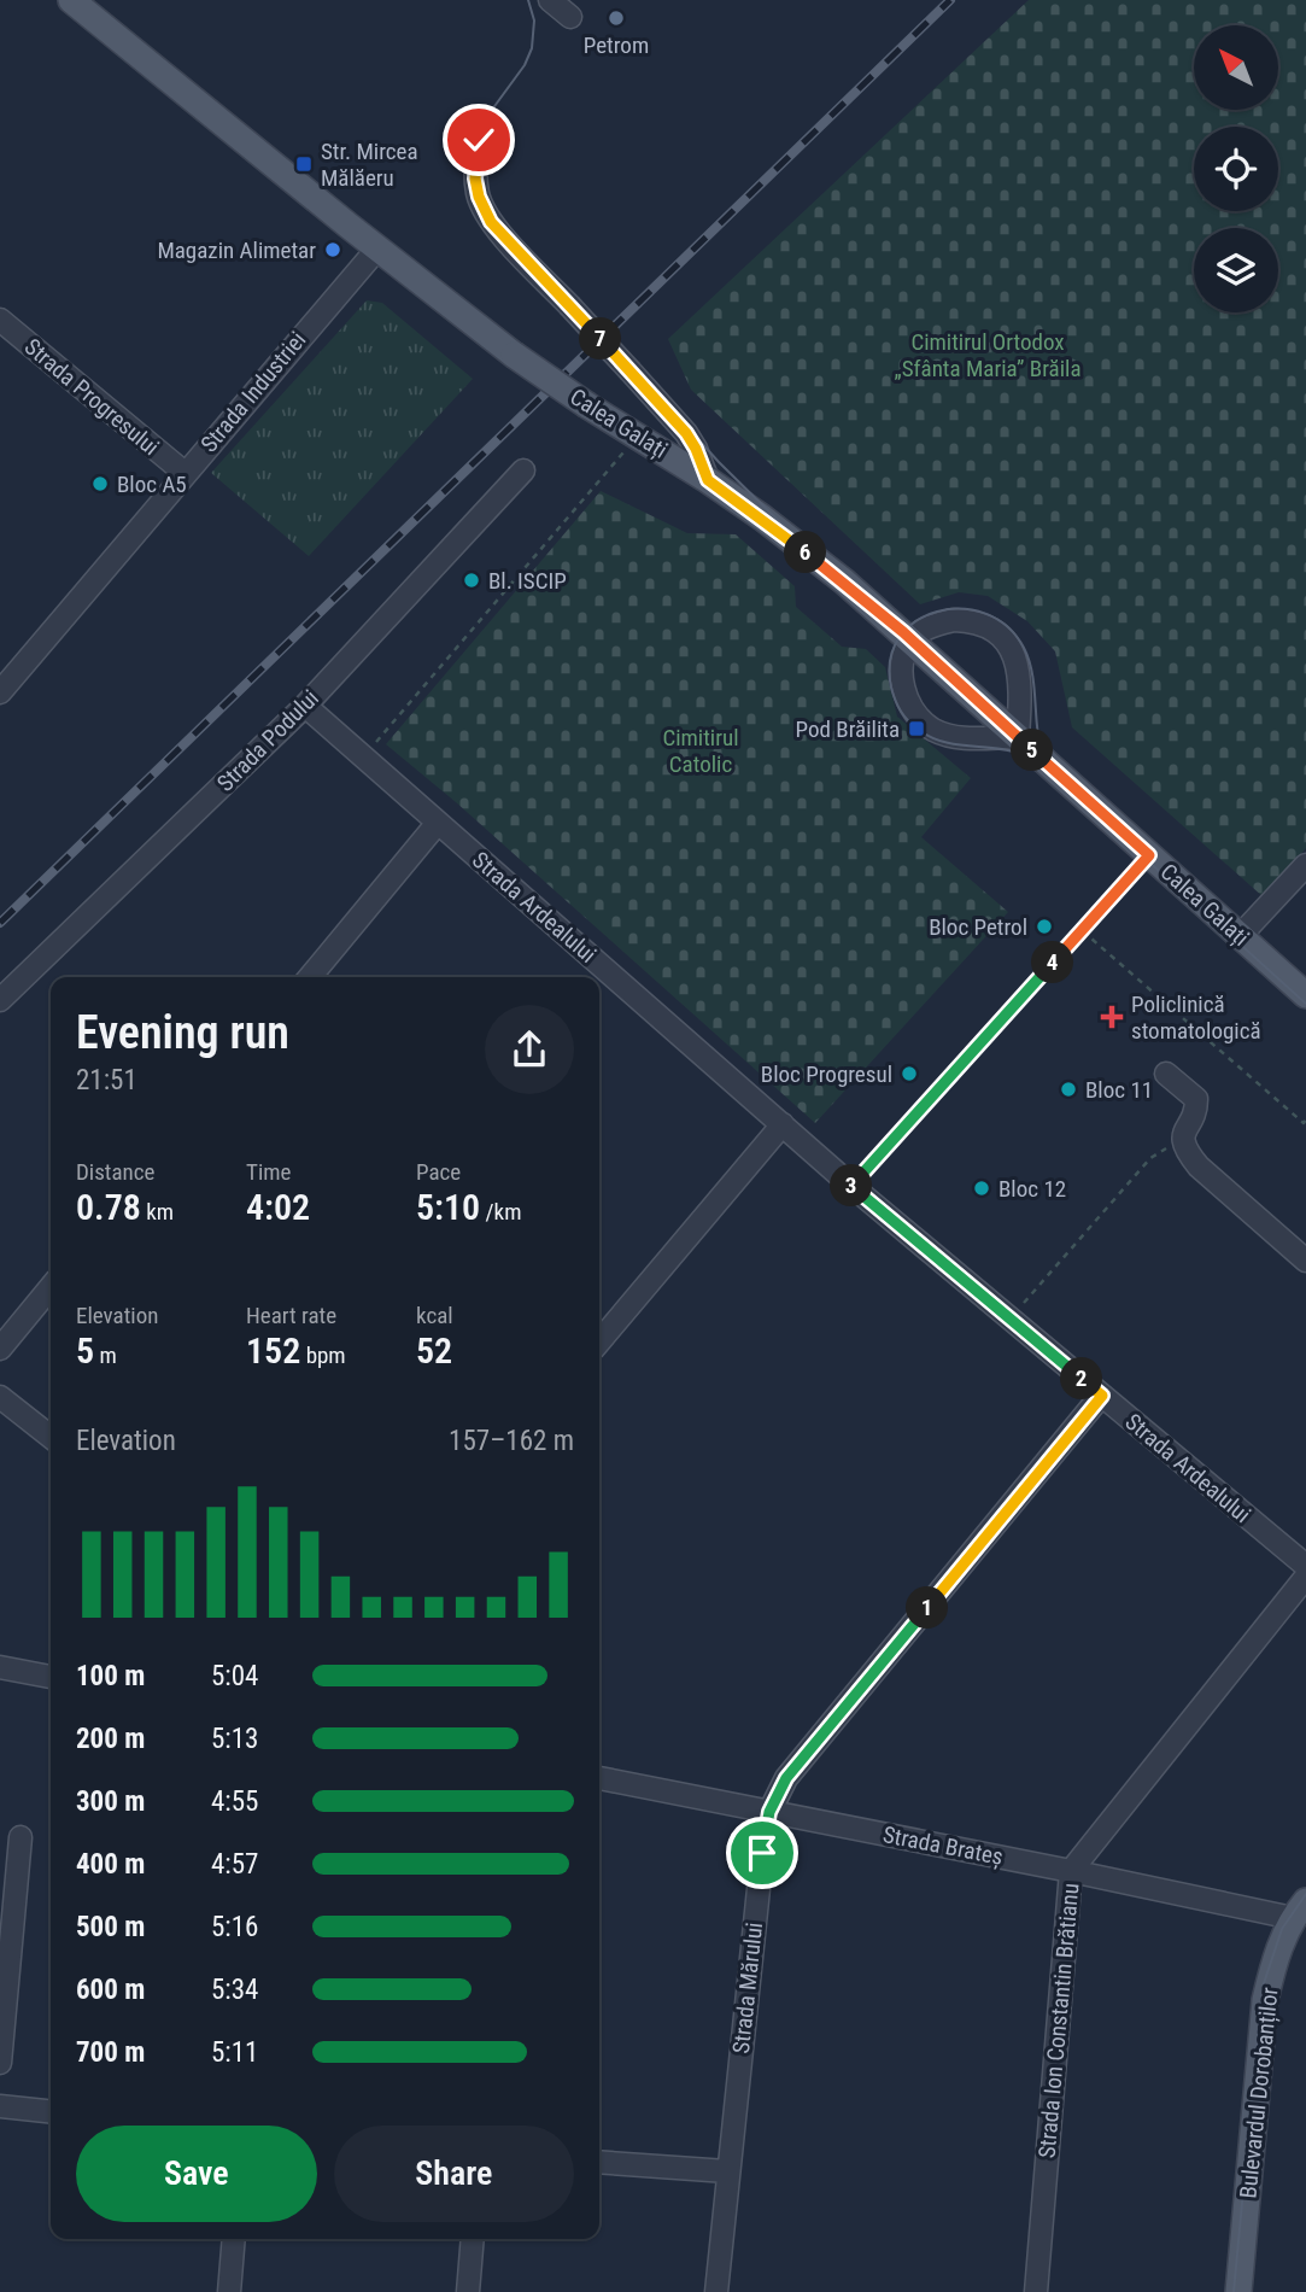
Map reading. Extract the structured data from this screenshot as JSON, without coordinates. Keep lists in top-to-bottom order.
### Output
{
  "streets": {
    "main road": ["Calea Galați", "Bulevardul Dorobanților"],
    "street": [
      "Strada Industriei",
      "Strada Progresului",
      "Strada Podului",
      "Strada Ardealului",
      "Strada Brateș",
      "Strada Mărului",
      "Strada Ion Constantin Brătianu"
    ]
  },
  "crossings": [
    ["Strada Industriei", "Strada Progresului"],
    ["Strada Industriei", "Calea Galați"],
    ["Strada Podului", "Strada Ardealului"],
    ["Strada Ardealului", "Strada Mărului"],
    ["Strada Brateș", "Strada Mărului"],
    ["Strada Brateș", "Strada Ion Constantin Brătianu"],
    ["Strada Brateș", "Bulevardul Dorobanților"]
  ],
  "parks": ["Cimitirul Ortodox „Sfânta Maria” Brăila", "Cimitirul Catolic"],
  "places": {
    "other": [
      "Petrom",
      "Magazin Alimetar",
      "Bloc A5",
      "Bl. ISCIP",
      "Bloc Petrol",
      "Bloc Progresul",
      "Bloc 11",
      "Bloc 12"
    ],
    "transit": ["Str. Mircea Mălăeru", "Pod Brăilita"],
    "health": ["Policlinică stomatologică"]
  },
  "north": "top left",
  "page": {
    "pins": [
      "7",
      "6",
      "5",
      "4",
      "3",
      "2",
      "1"
    ],
    "heading": ["Evening run", "21:51"],
    "stats": [
      ["Distance", "0.78 km"],
      ["Time", "4:02"],
      ["Pace", "5:10 /km"],
      ["Elevation", "5 m"],
      ["Heart rate", "152 bpm"],
      ["kcal", "52"]
    ],
    "chart": ["Elevation", "157–162 m"],
    "list": [
      {
        "name": "100 m",
        "note": "5:04"
      },
      {
        "name": "200 m",
        "note": "5:13"
      },
      {
        "name": "300 m",
        "note": "4:55"
      },
      {
        "name": "400 m",
        "note": "4:57"
      },
      {
        "name": "500 m",
        "note": "5:16"
      },
      {
        "name": "600 m",
        "note": "5:34"
      },
      {
        "name": "700 m",
        "note": "5:11"
      }
    ],
    "buttons": ["Save", "Share"]
  }
}
